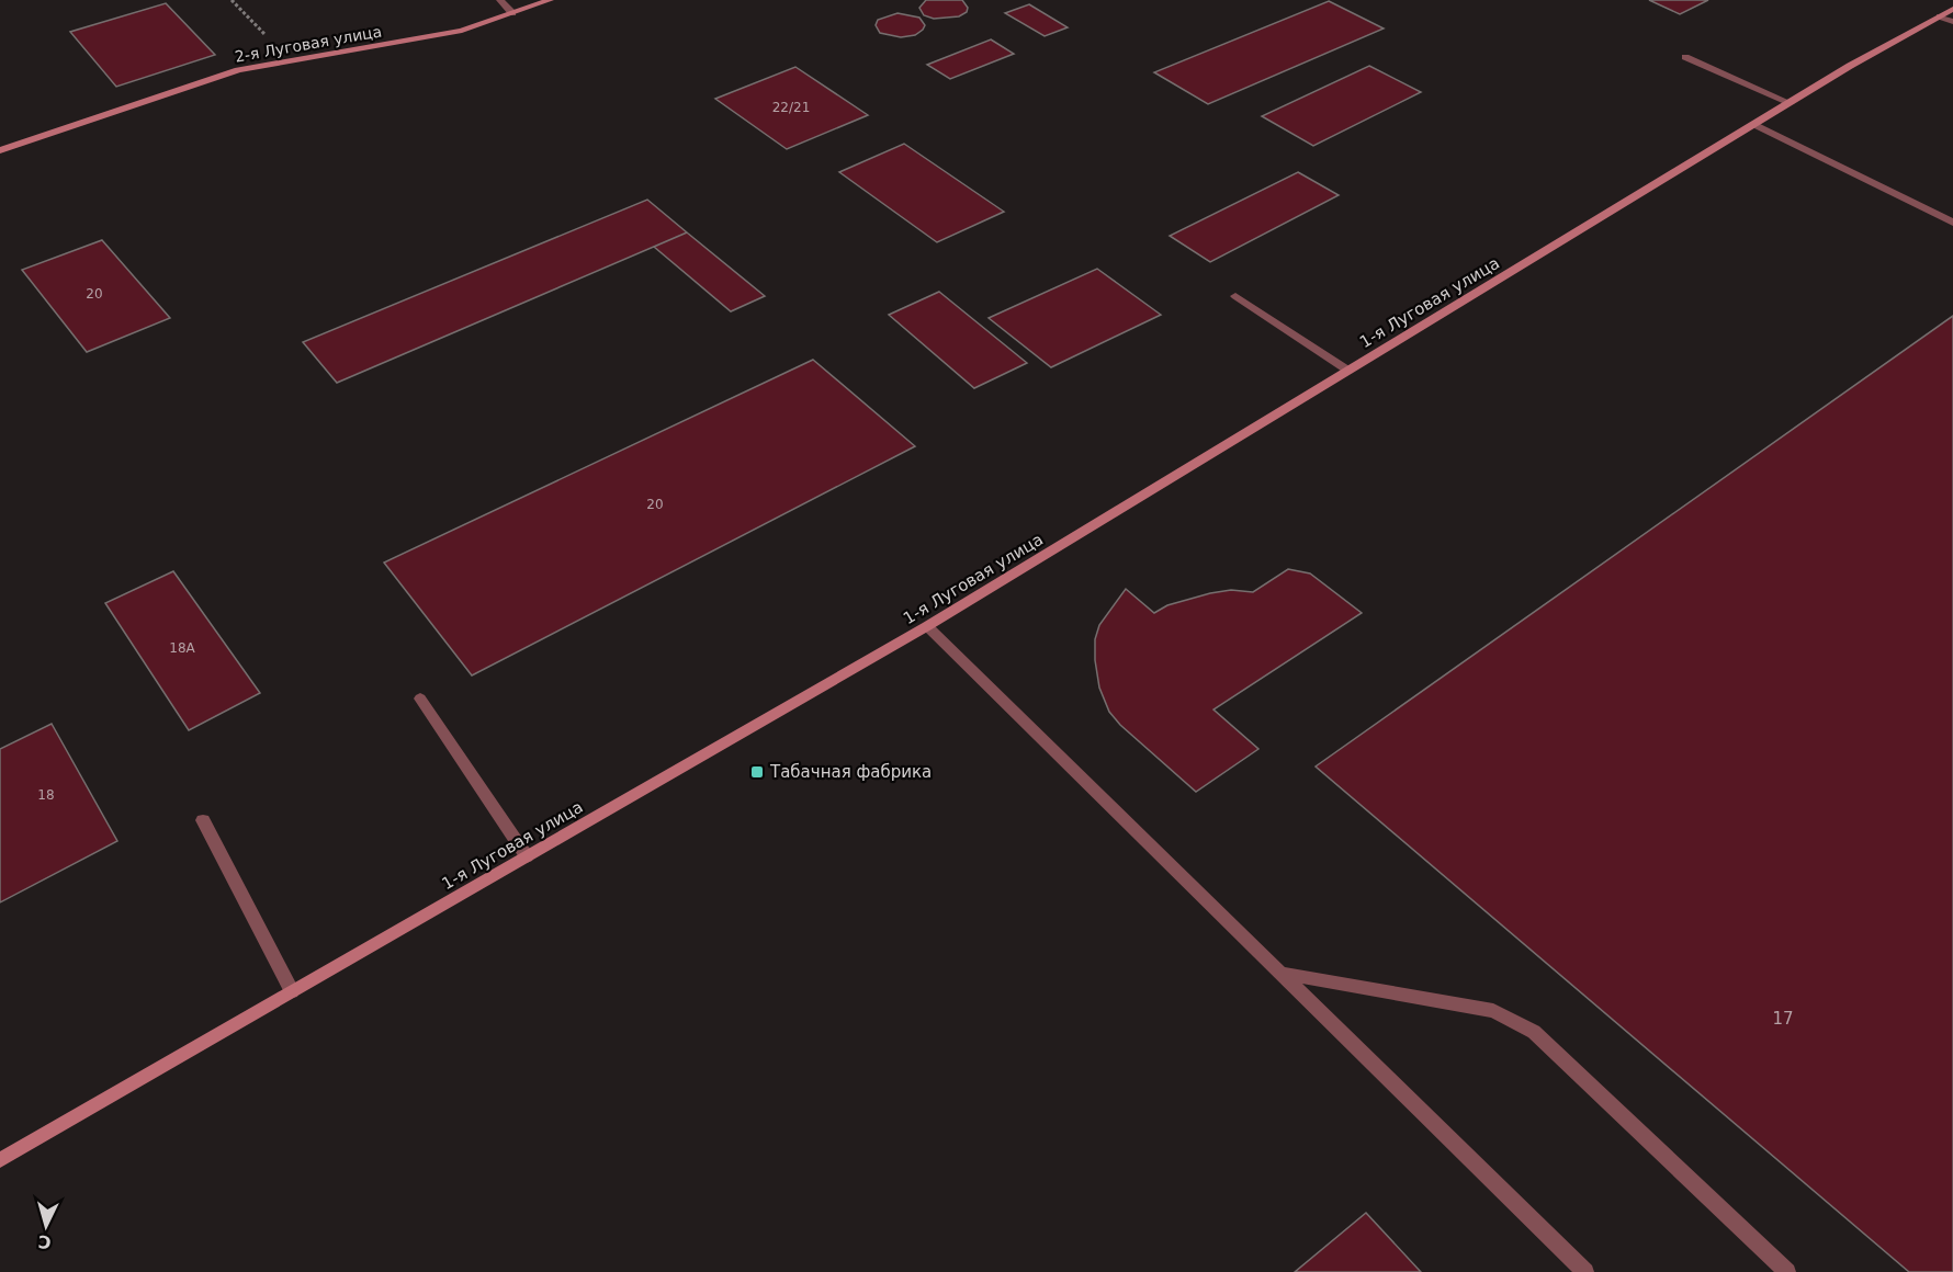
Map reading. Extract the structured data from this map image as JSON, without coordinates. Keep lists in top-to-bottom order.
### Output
{
  "streets": {
    "main road": ["2-я Луговая улица", "1-я Луговая улица"]
  },
  "places": {
    "transit": ["Табачная фабрика"]
  },
  "house_numbers": [
    "22/21",
    "20",
    "20",
    "18А",
    "18",
    "17"
  ],
  "north": "bottom"
}
